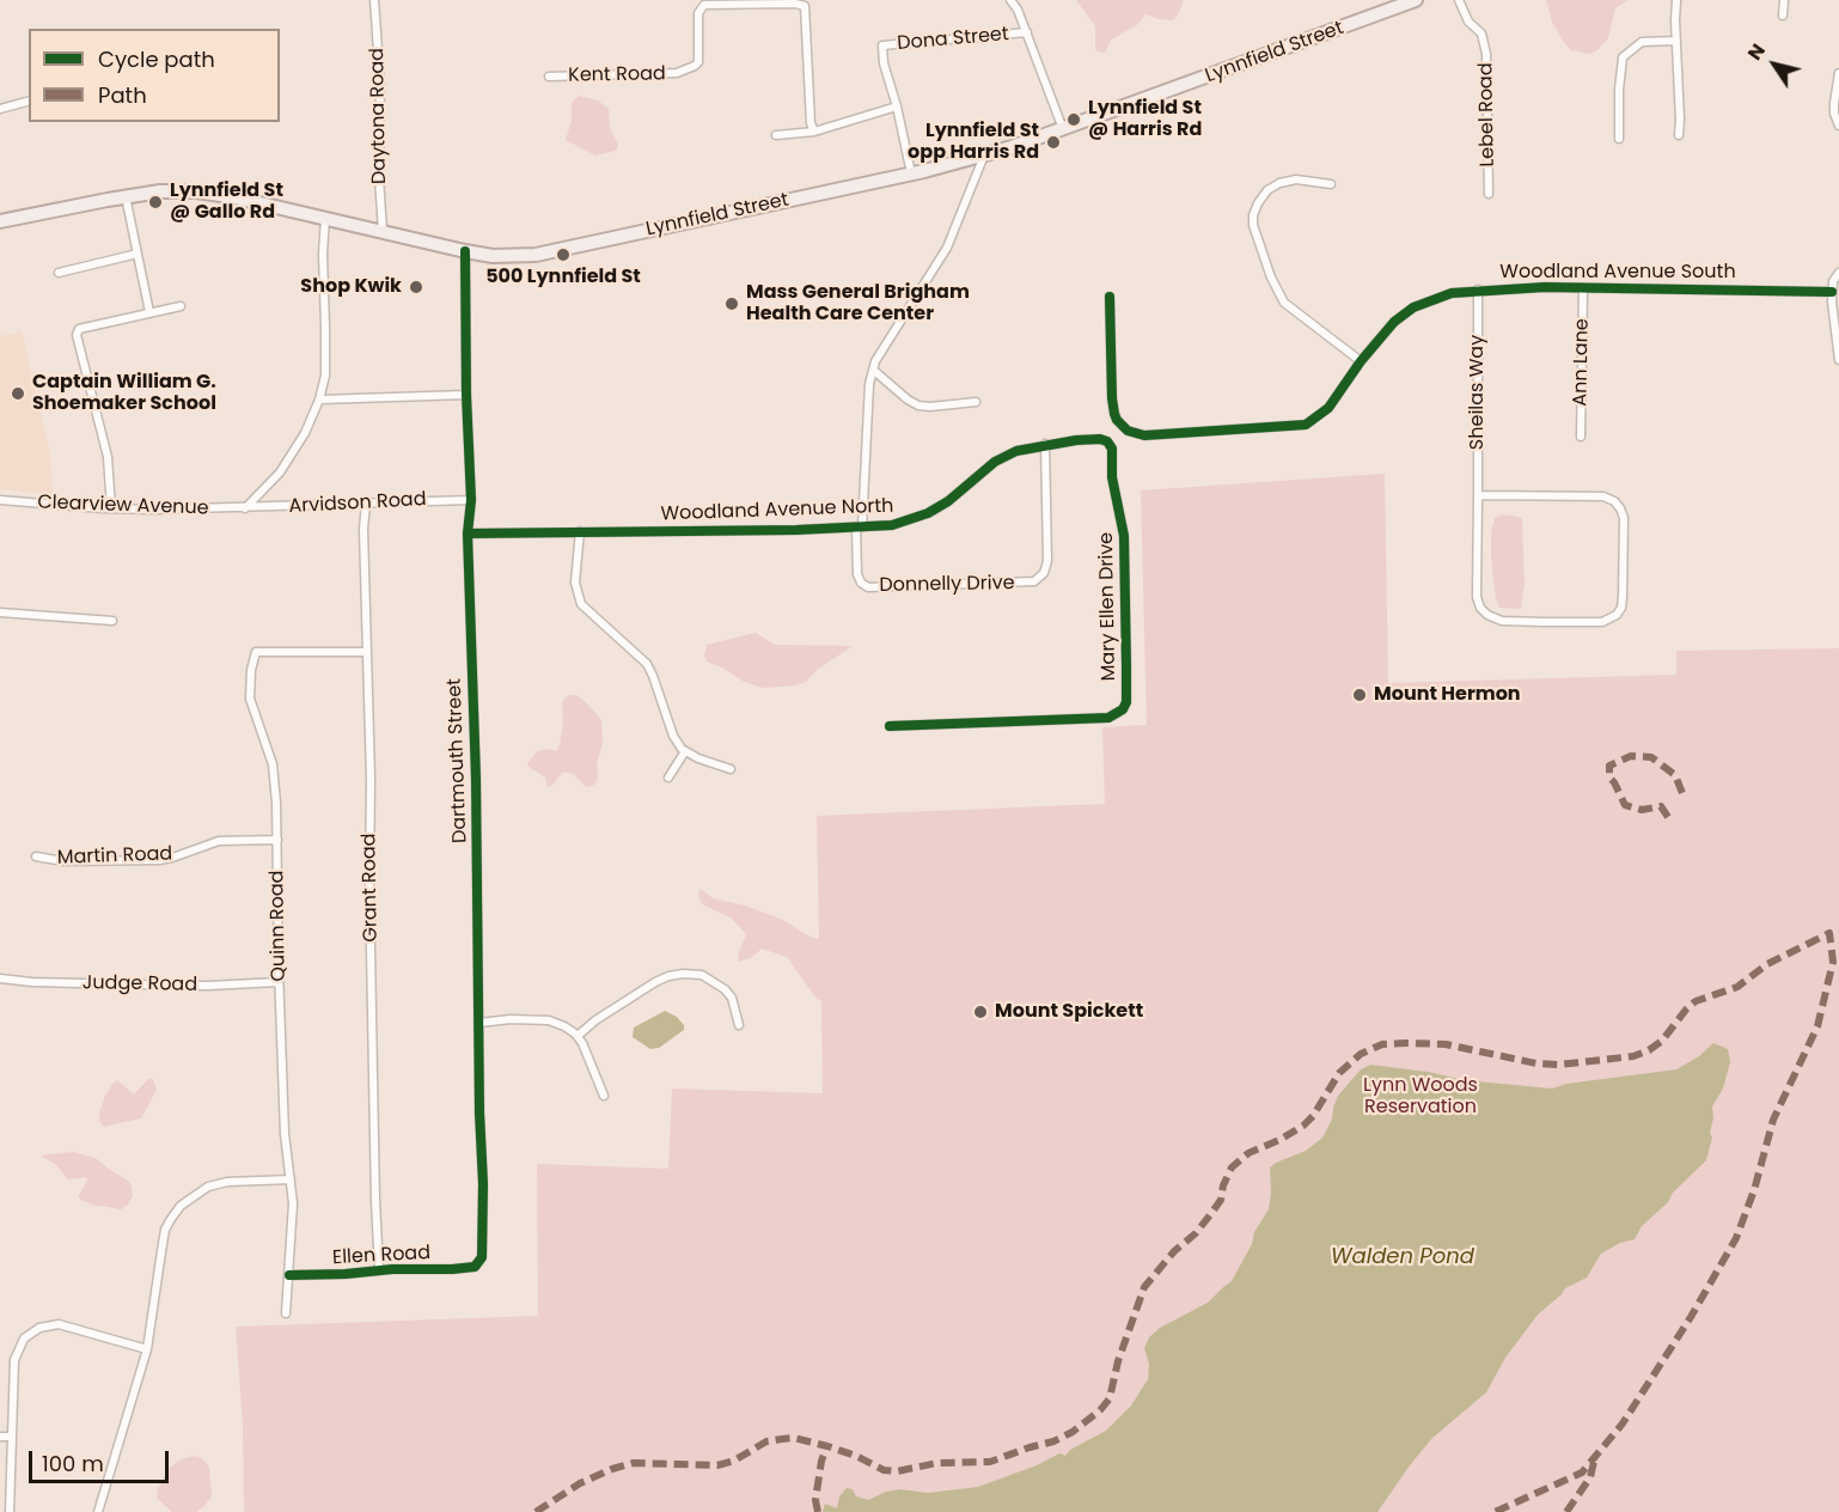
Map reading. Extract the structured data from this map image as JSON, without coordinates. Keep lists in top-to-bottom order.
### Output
{
  "streets": {
    "main road": ["Lynnfield Street"],
    "street": [
      "Dona Street",
      "Kent Road",
      "Lebel Road",
      "Daytona Road",
      "Woodland Avenue South",
      "Ann Lane",
      "Sheilas Way",
      "Arvidson Road",
      "Clearview Avenue",
      "Woodland Avenue North",
      "Donnelly Drive",
      "Mary Ellen Drive",
      "Dartmouth Street",
      "Martin Road",
      "Grant Road",
      "Quinn Road",
      "Judge Road",
      "Ellen Road"
    ]
  },
  "crossings": [
    ["Dona Street", "Lynnfield Street"],
    ["Lynnfield Street", "Daytona Road"],
    ["Lynnfield Street", "Dartmouth Street"],
    ["Woodland Avenue South", "Ann Lane"],
    ["Woodland Avenue South", "Sheilas Way"],
    ["Arvidson Road", "Clearview Avenue"],
    ["Arvidson Road", "Dartmouth Street"],
    ["Arvidson Road", "Grant Road"],
    ["Woodland Avenue North", "Donnelly Drive"],
    ["Woodland Avenue North", "Mary Ellen Drive"],
    ["Woodland Avenue North", "Dartmouth Street"],
    ["Dartmouth Street", "Ellen Road"],
    ["Martin Road", "Quinn Road"],
    ["Grant Road", "Quinn Road"],
    ["Grant Road", "Ellen Road"],
    ["Quinn Road", "Judge Road"],
    ["Quinn Road", "Ellen Road"]
  ],
  "water": ["Walden Pond"],
  "parks": ["Lynn Woods Reservation"],
  "places": [
    "Lynnfield St @ Harris Rd",
    "Lynnfield St opp Harris Rd",
    "Lynnfield St @ Gallo Rd",
    "500 Lynnfield St",
    "Shop Kwik",
    "Mass General Brigham Health Care Center",
    "Captain William G. Shoemaker School",
    "Mount Hermon",
    "Mount Spickett"
  ],
  "legend": ["Cycle path", "Path"],
  "scale_bar": "100 m",
  "north": "top left"
}
